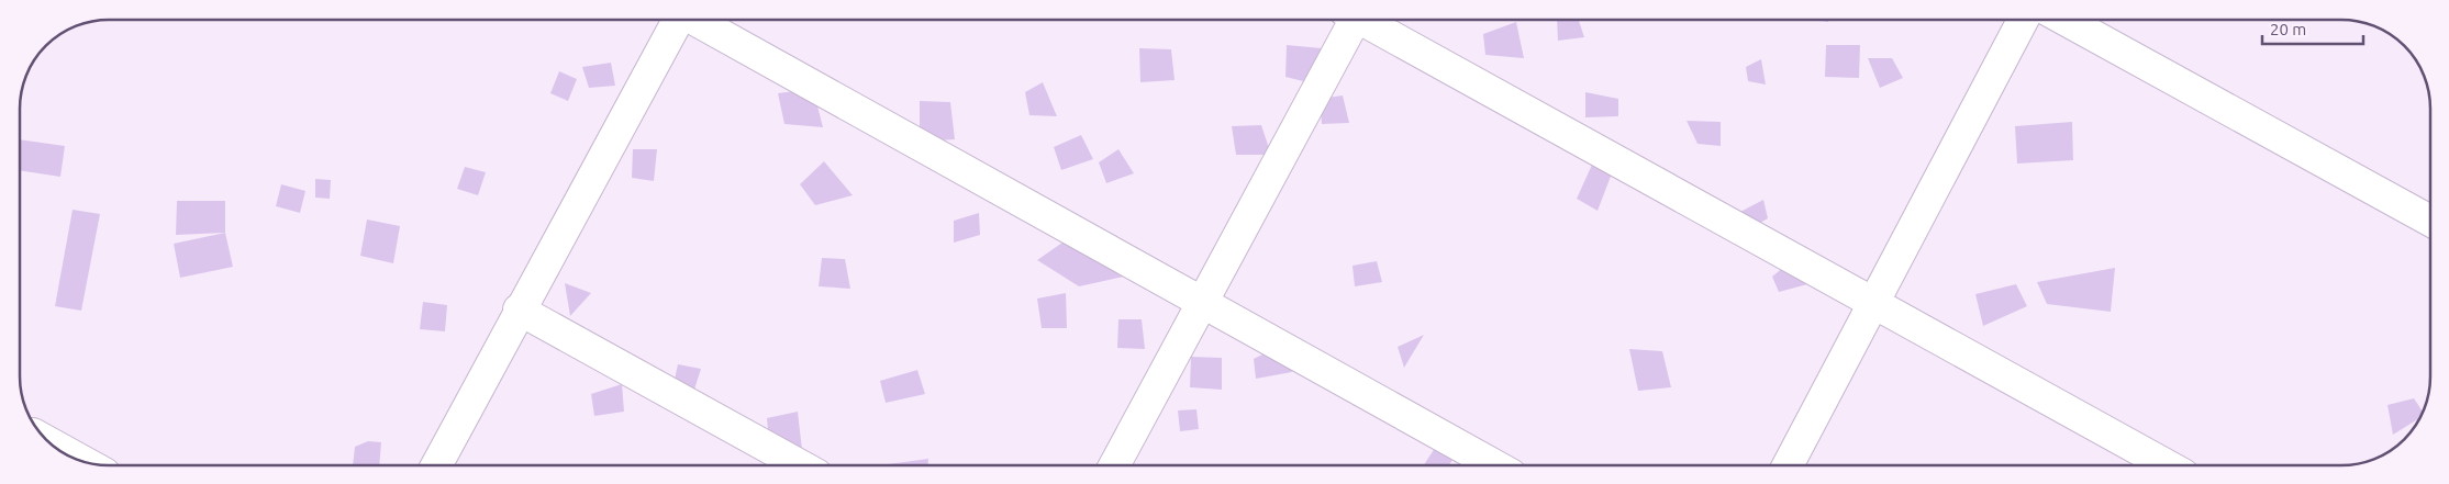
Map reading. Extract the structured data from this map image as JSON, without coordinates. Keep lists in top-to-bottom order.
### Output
{
  "scale_bar": "20 m"
}
